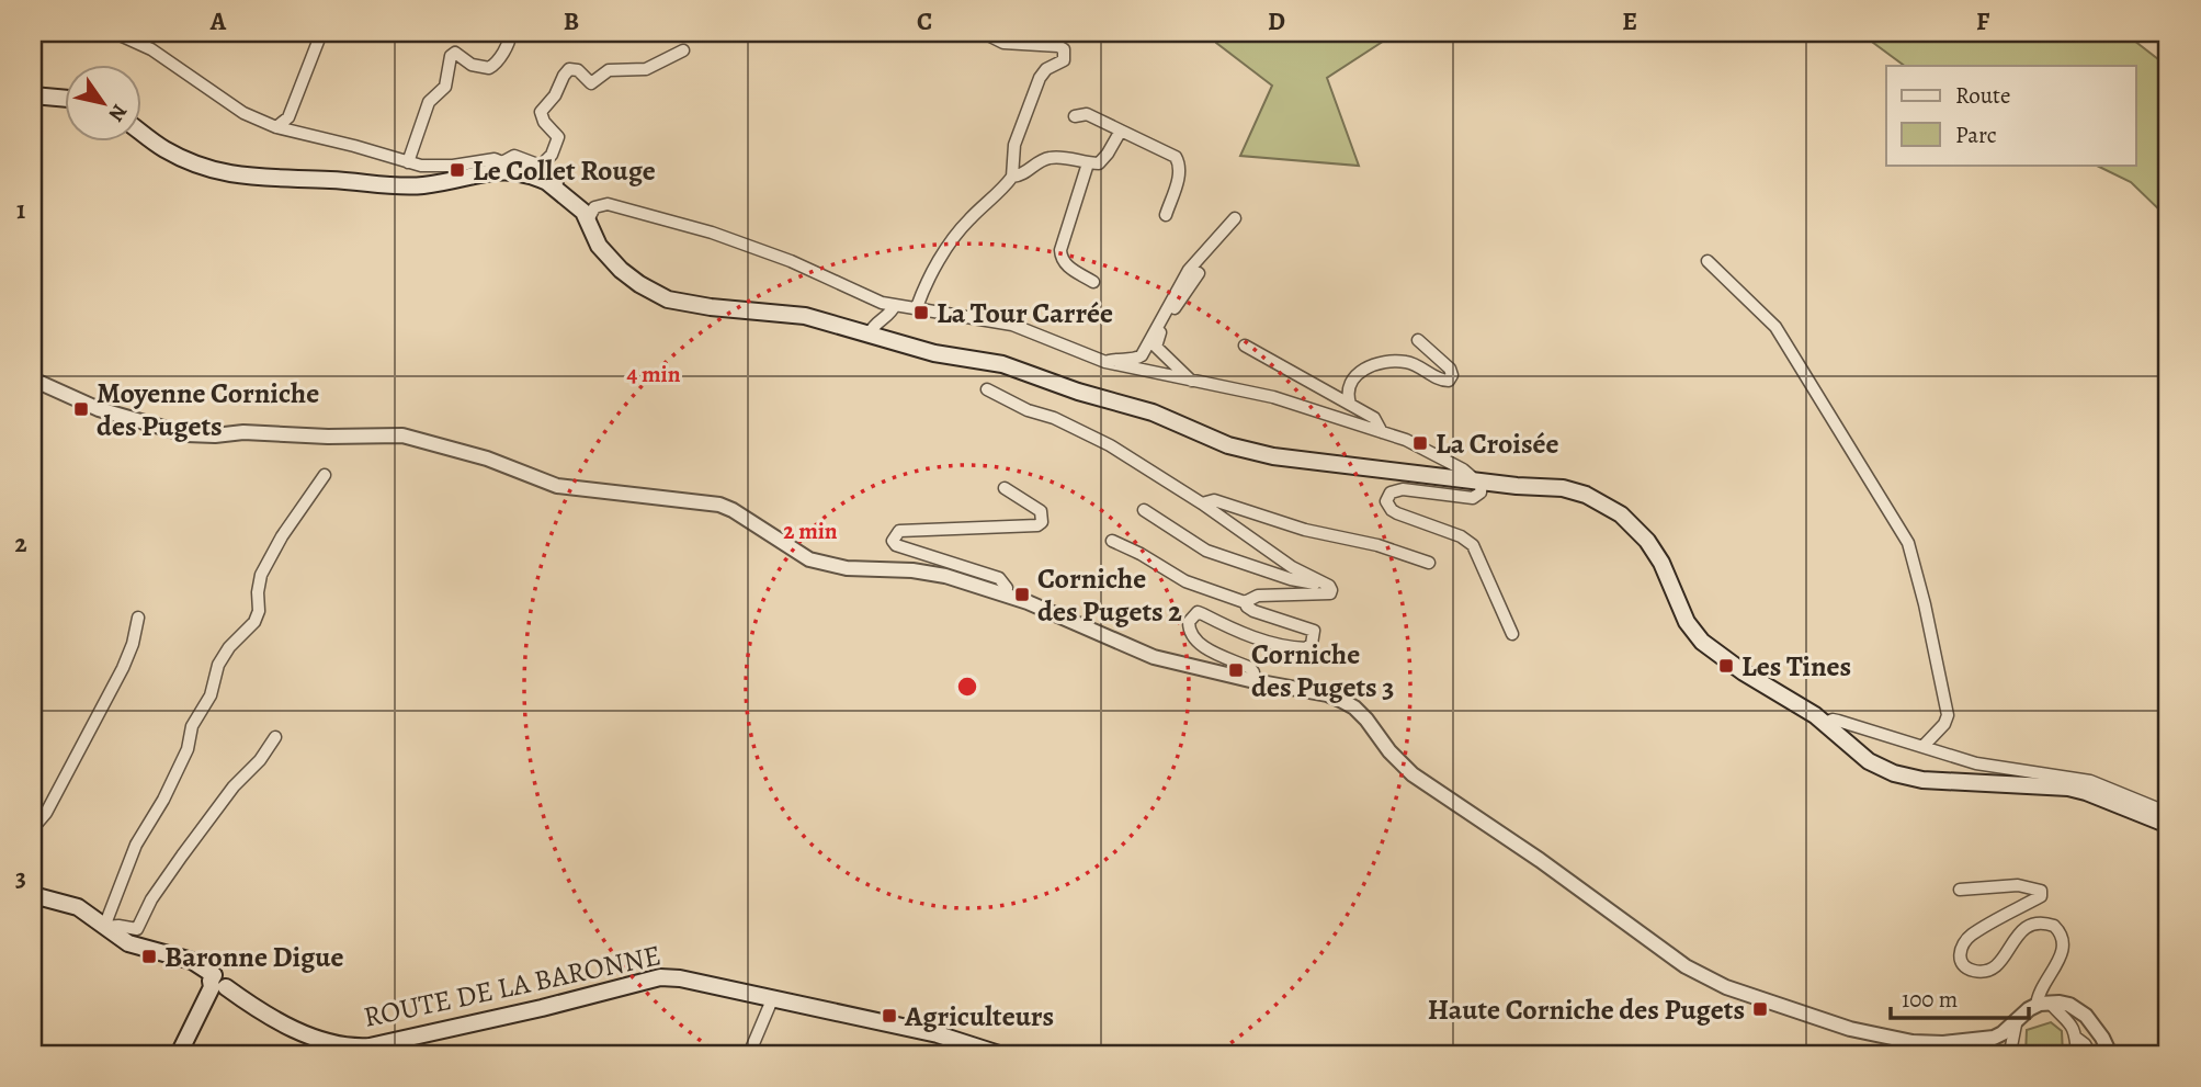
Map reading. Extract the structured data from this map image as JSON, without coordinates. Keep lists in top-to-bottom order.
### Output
{
  "streets": {
    "main road": ["ROUTE DE LA BARONNE"]
  },
  "places": {
    "transit": [
      "Le Collet Rouge",
      "La Tour Carrée",
      "Moyenne Corniche des Pugets",
      "La Croisée",
      "Corniche des Pugets 2",
      "Les Tines",
      "Corniche des Pugets 3",
      "Baronne Digue",
      "Haute Corniche des Pugets",
      "Agriculteurs"
    ]
  },
  "legend": ["Route", "Parc"],
  "scale_bar": "100 m",
  "north": "bottom right",
  "grid": {
    "columns": [
      "A",
      "B",
      "C",
      "D",
      "E",
      "F"
    ],
    "rows": ["1", "2", "3"]
  },
  "rings": ["4 min", "2 min"]
}
